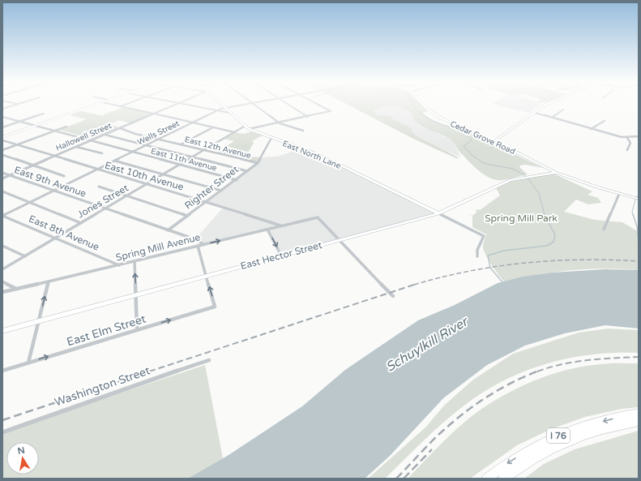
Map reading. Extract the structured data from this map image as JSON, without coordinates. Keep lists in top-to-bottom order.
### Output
{
  "streets": {
    "highway": ["I 76"],
    "main road": ["Cedar Grove Road", "East North Lane", "East Hector Street"],
    "street": [
      "Wells Street",
      "Hallowell Street",
      "East 12th Avenue",
      "East 11th Avenue",
      "East 10th Avenue",
      "East 9th Avenue",
      "Righter Street",
      "Jones Street",
      "East 8th Avenue",
      "Spring Mill Avenue",
      "East Elm Street",
      "Washington Street"
    ]
  },
  "crossings": [
    ["Wells Street", "East 12th Avenue"],
    ["Wells Street", "East North Lane"],
    ["Wells Street", "East 11th Avenue"],
    ["Wells Street", "East 10th Avenue"],
    ["Wells Street", "East 9th Avenue"],
    ["Wells Street", "East 8th Avenue"],
    ["Hallowell Street", "East 12th Avenue"],
    ["Hallowell Street", "East 11th Avenue"],
    ["Hallowell Street", "East 10th Avenue"],
    ["Hallowell Street", "East 9th Avenue"],
    ["Cedar Grove Road", "East Hector Street"],
    ["East 12th Avenue", "Righter Street"],
    ["East 12th Avenue", "Jones Street"],
    ["East North Lane", "Righter Street"],
    ["East North Lane", "Jones Street"],
    ["East North Lane", "East Hector Street"],
    ["East 11th Avenue", "Righter Street"],
    ["East 11th Avenue", "Jones Street"],
    ["East 10th Avenue", "Righter Street"],
    ["East 10th Avenue", "Jones Street"],
    ["East 10th Avenue", "Spring Mill Avenue"],
    ["East 9th Avenue", "Righter Street"],
    ["East 9th Avenue", "Jones Street"],
    ["East 9th Avenue", "Spring Mill Avenue"],
    ["Jones Street", "East 8th Avenue"],
    ["East 8th Avenue", "Spring Mill Avenue"],
    ["Spring Mill Avenue", "East Hector Street"],
    ["East Hector Street", "East Elm Street"]
  ],
  "one_way": ["East Elm Street"],
  "water": ["Schuylkill River"],
  "parks": ["Spring Mill Park"],
  "north": "top"
}
